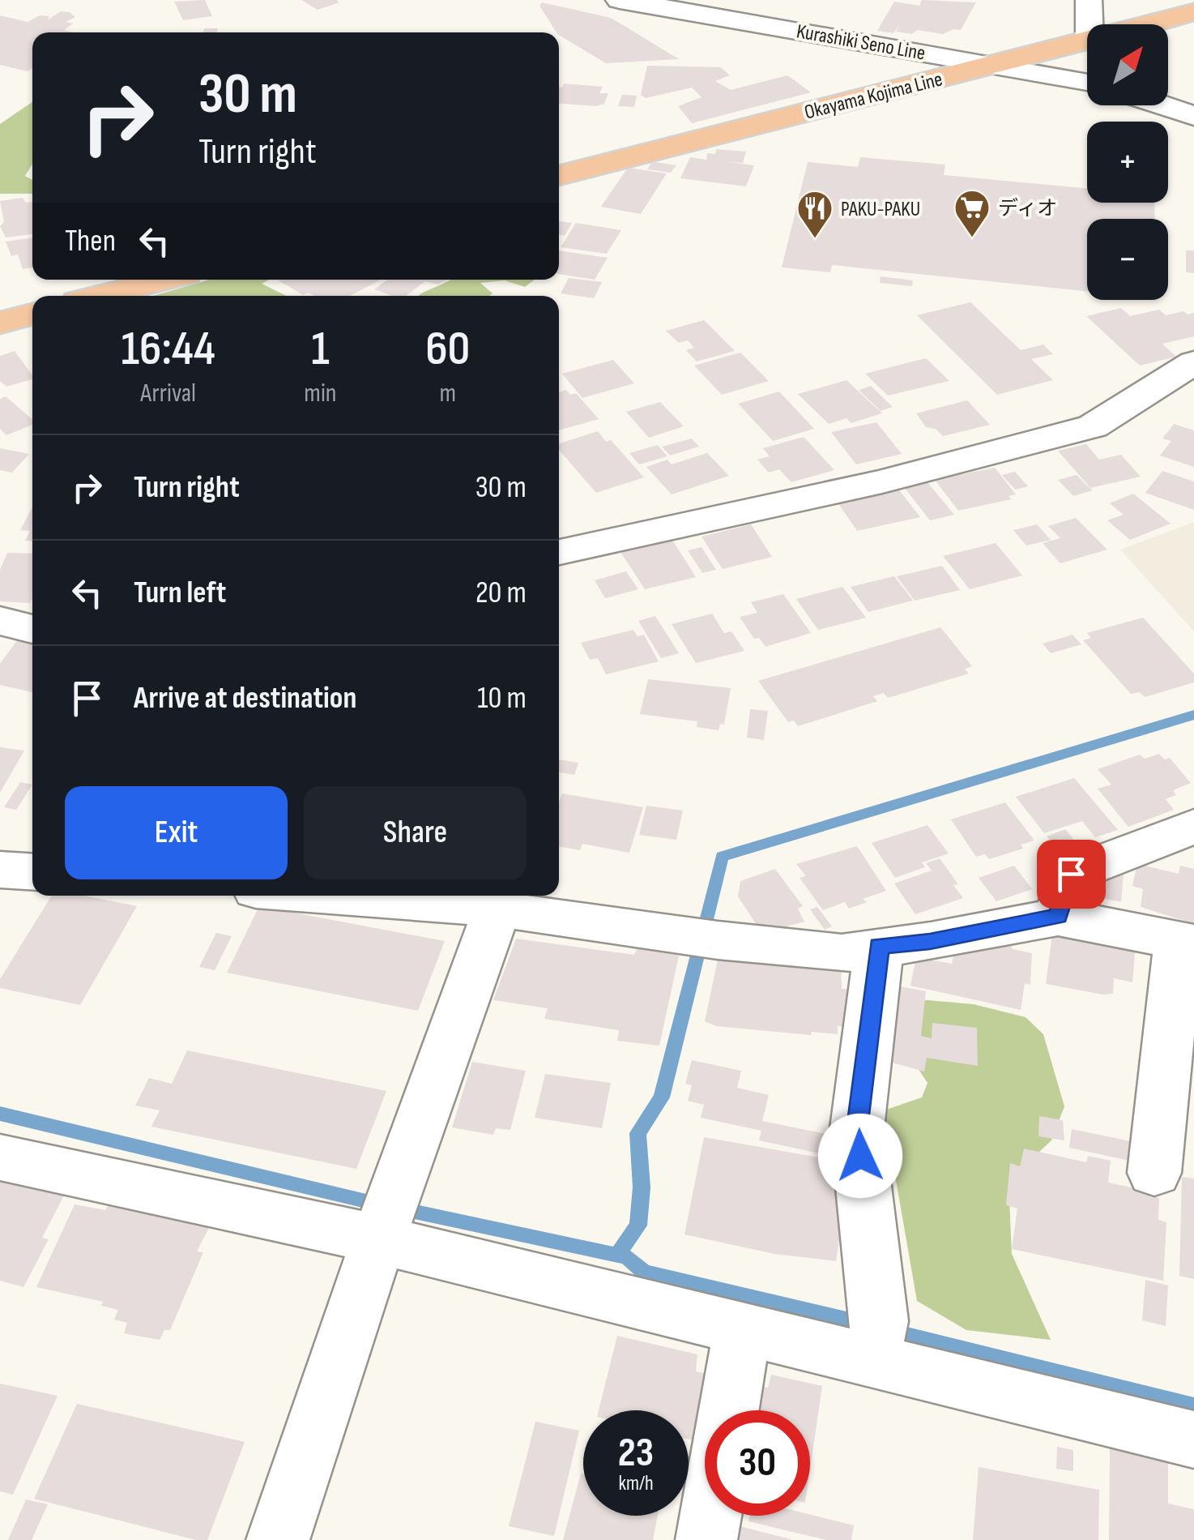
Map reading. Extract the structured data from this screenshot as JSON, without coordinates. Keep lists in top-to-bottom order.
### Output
{
  "streets": {
    "main road": ["Okayama Kojima Line"],
    "street": ["Kurashiki Seno Line"]
  },
  "crossings": [
    ["Kurashiki Seno Line", "Okayama Kojima Line"]
  ],
  "places": {
    "supermarket": ["ディオ"],
    "restaurant": ["PAKU-PAKU"]
  },
  "north": "top right",
  "page": {
    "map_buttons": ["+", "−"],
    "turn": ["30 m", "Turn right"],
    "then": "Then",
    "eta": [
      "16:44",
      "Arrival",
      "1",
      "min",
      "60",
      "m"
    ],
    "list": [
      {
        "name": "Turn right",
        "value": "30 m"
      },
      {
        "name": "Turn left",
        "value": "20 m"
      },
      {
        "name": "Arrive at destination",
        "value": "10 m"
      }
    ],
    "buttons": ["Exit", "Share"],
    "speed": "23 km/h",
    "limit": "30"
  }
}
